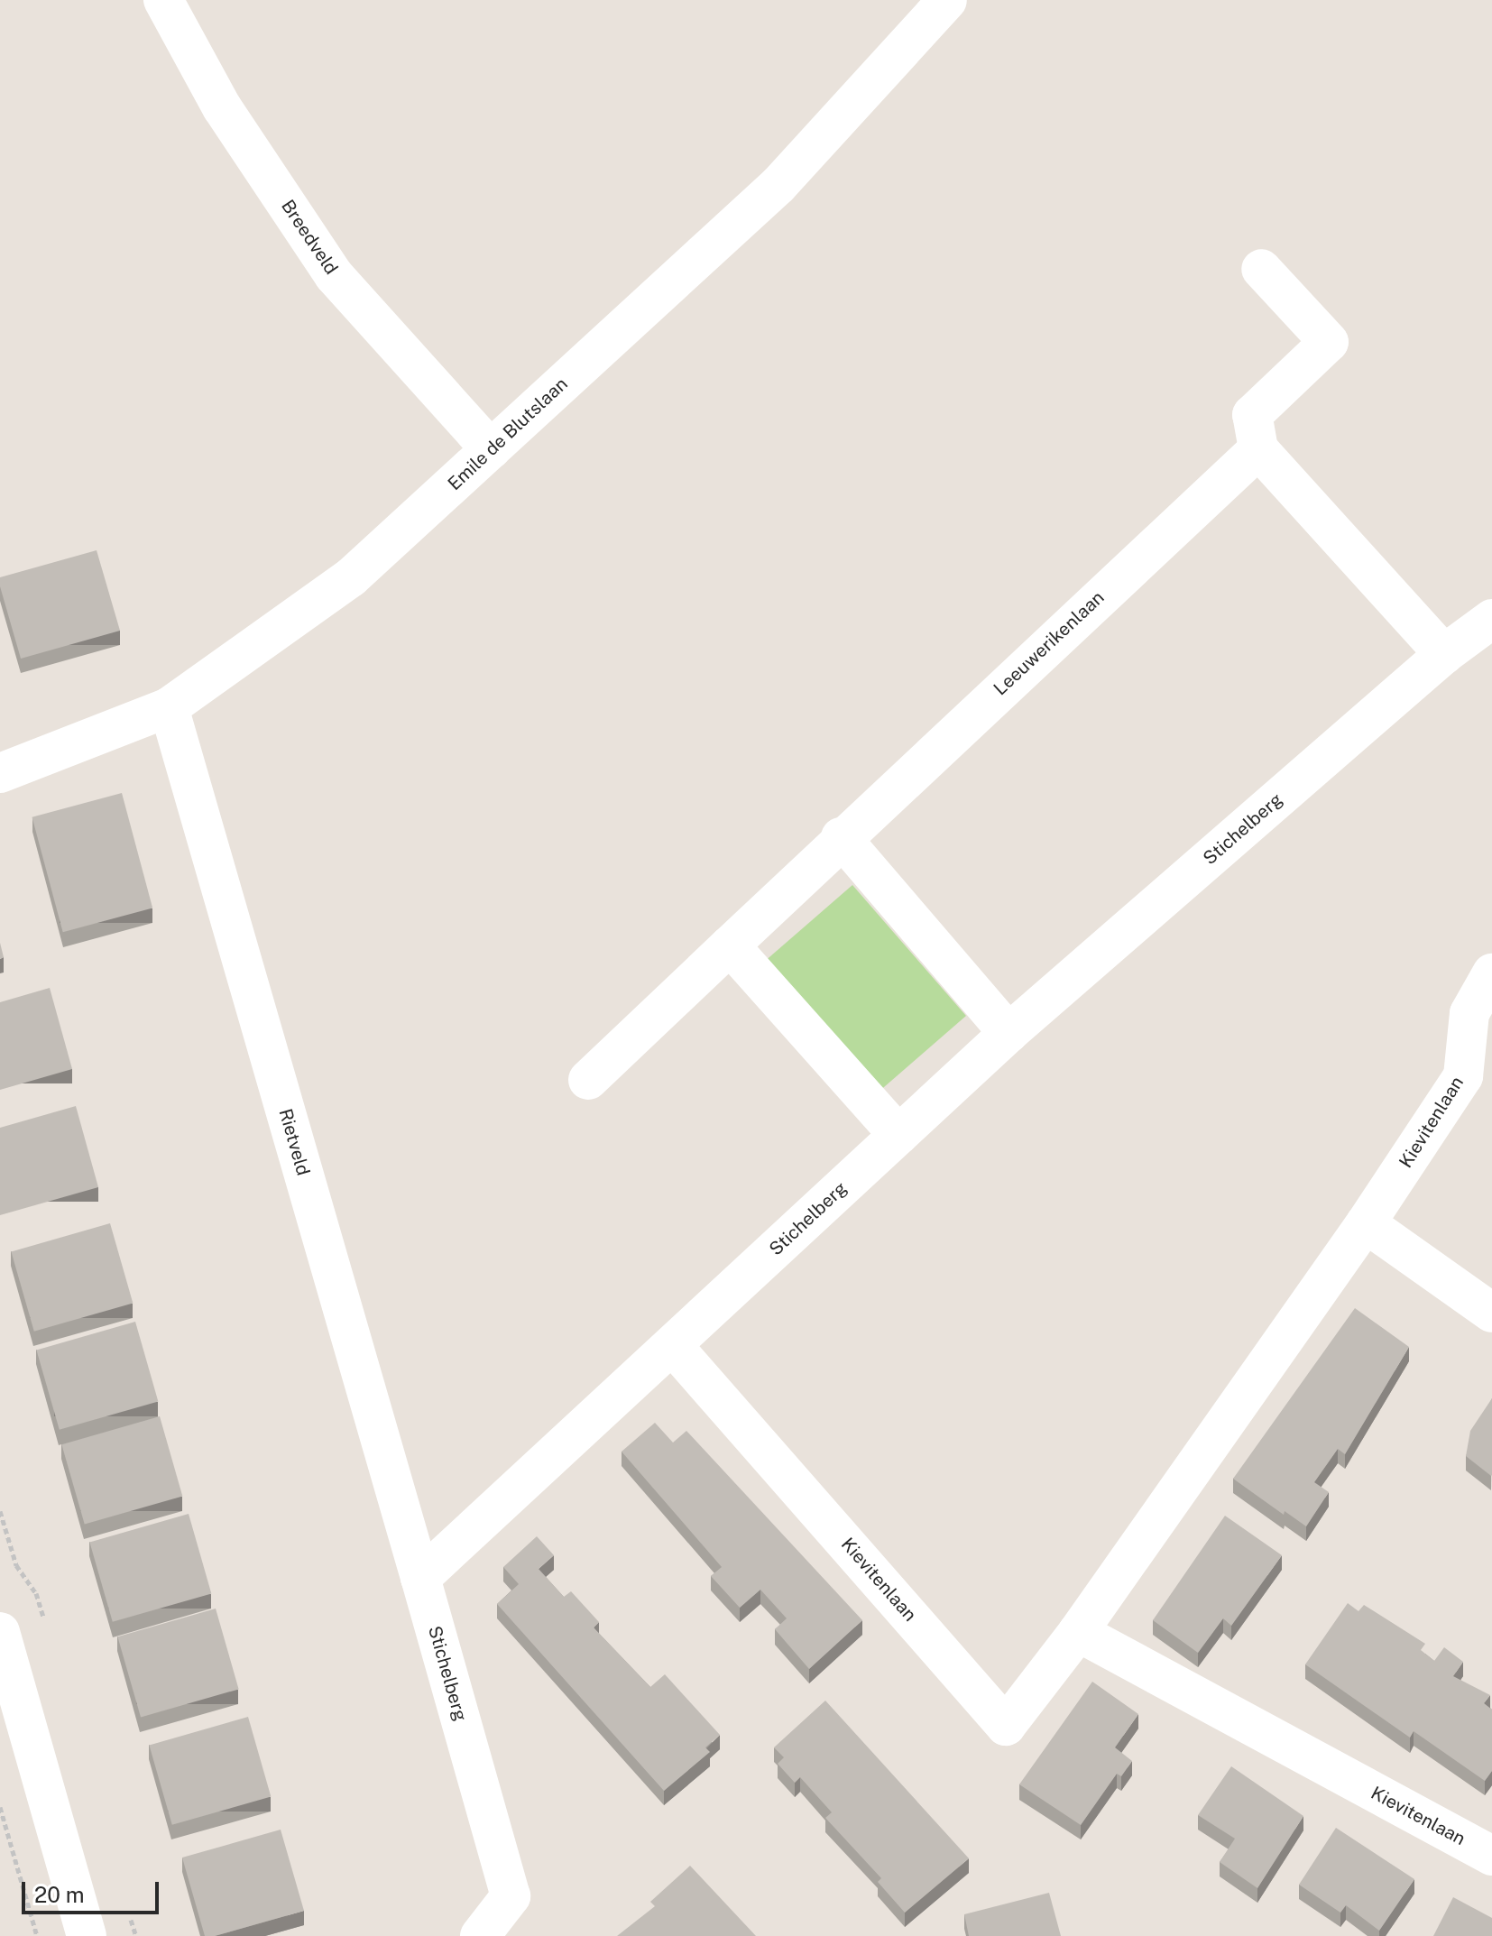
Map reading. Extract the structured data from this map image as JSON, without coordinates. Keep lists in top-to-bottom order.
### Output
{
  "streets": {
    "street": [
      "Breedveld",
      "Emile de Blutslaan",
      "Leeuwerikenlaan",
      "Stichelberg",
      "Kievitenlaan",
      "Rietveld"
    ]
  },
  "crossings": [
    ["Breedveld", "Emile de Blutslaan"],
    ["Emile de Blutslaan", "Rietveld"],
    ["Stichelberg", "Kievitenlaan"],
    ["Stichelberg", "Rietveld"]
  ],
  "scale_bar": "20 m"
}
